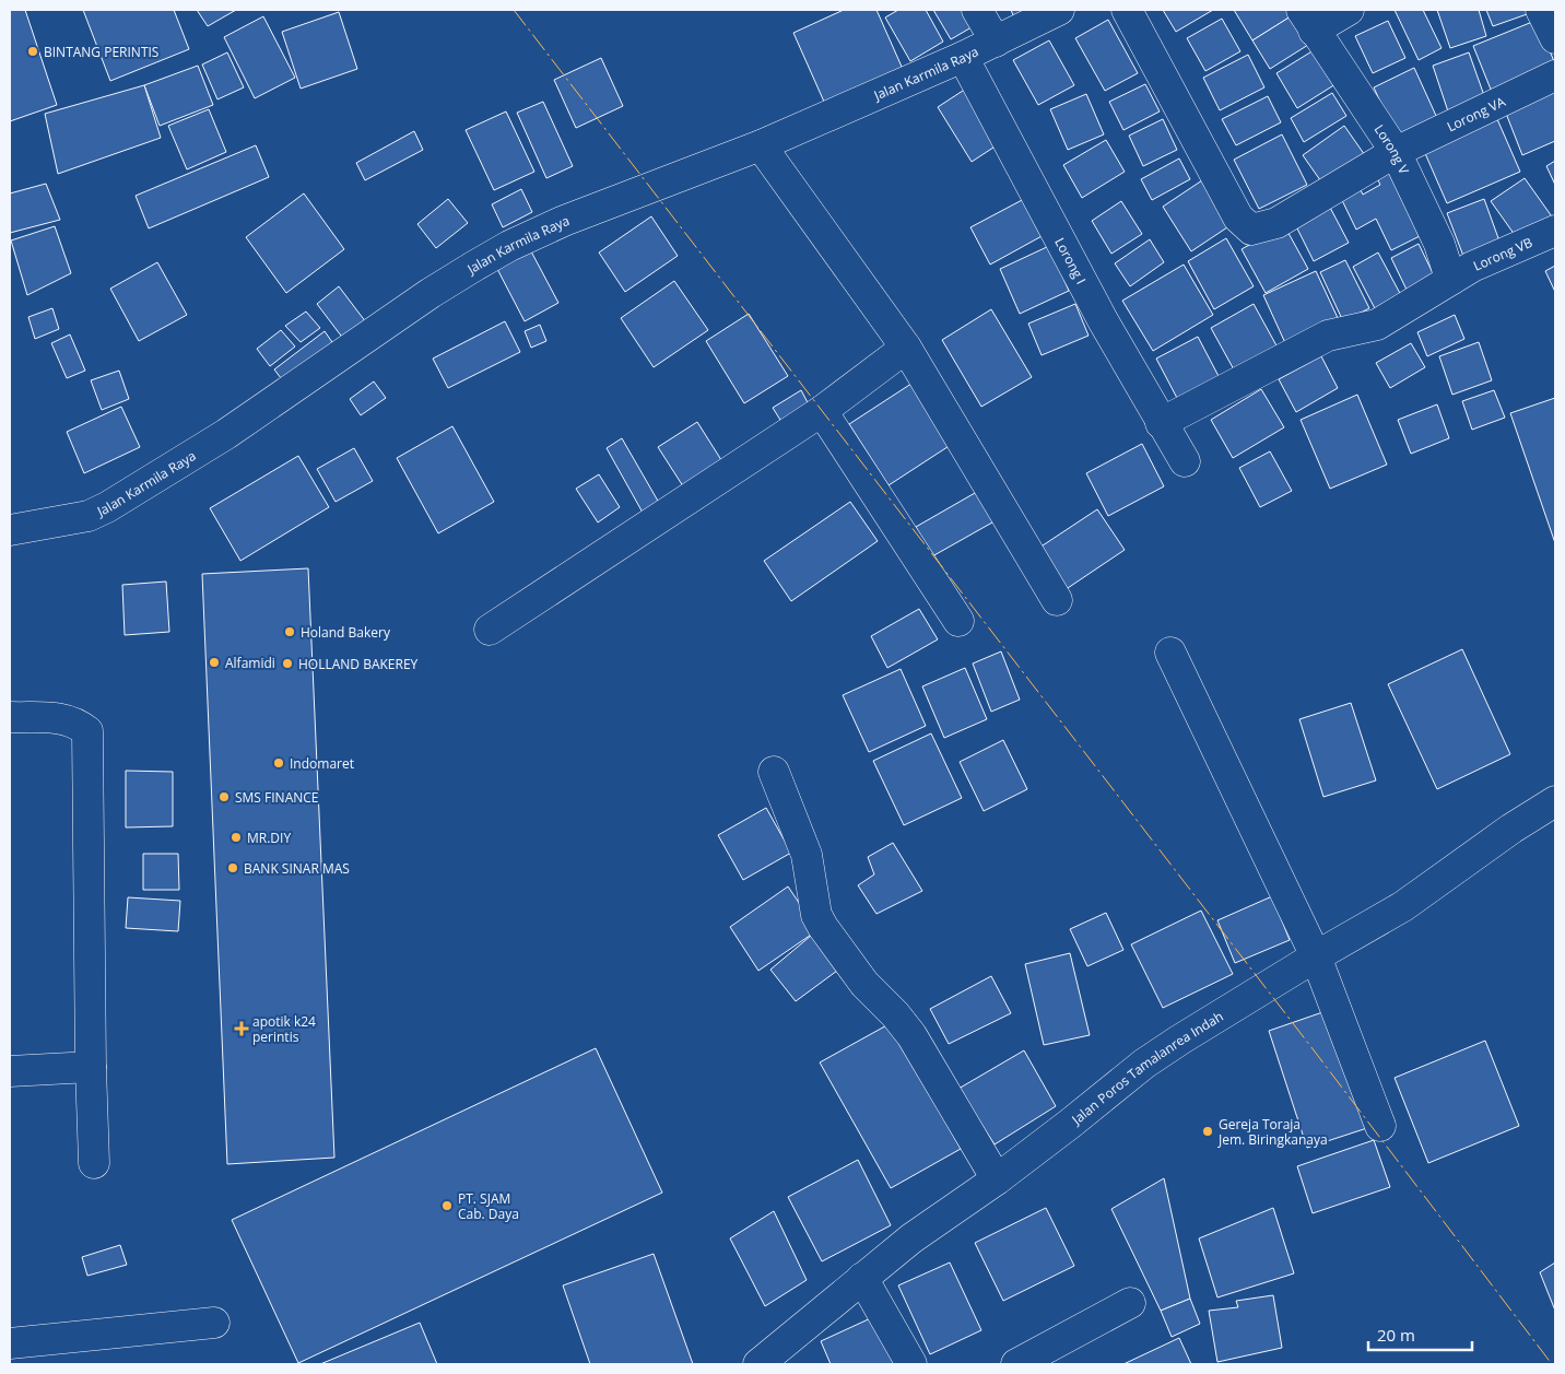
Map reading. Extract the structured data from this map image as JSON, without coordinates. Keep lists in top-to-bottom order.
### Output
{
  "streets": {
    "street": [
      "Jalan Karmila Raya",
      "Lorong VA",
      "Lorong V",
      "Lorong VB",
      "Lorong I",
      "Jalan Poros Tamalanrea Indah"
    ]
  },
  "crossings": [
    ["Jalan Karmila Raya", "Lorong I"],
    ["Lorong VA", "Lorong V"],
    ["Lorong V", "Lorong VB"],
    ["Lorong VB", "Lorong I"]
  ],
  "places": {
    "other": [
      "BINTANG PERINTIS",
      "Holand Bakery",
      "Alfamidi",
      "HOLLAND BAKEREY",
      "Indomaret",
      "SMS FINANCE",
      "MR.DIY",
      "BANK SINAR MAS",
      "Gereja Toraja Jem. Biringkanaya",
      "PT. SJAM Cab. Daya"
    ],
    "health": ["apotik k24 perintis"]
  },
  "scale_bar": "20 m"
}
